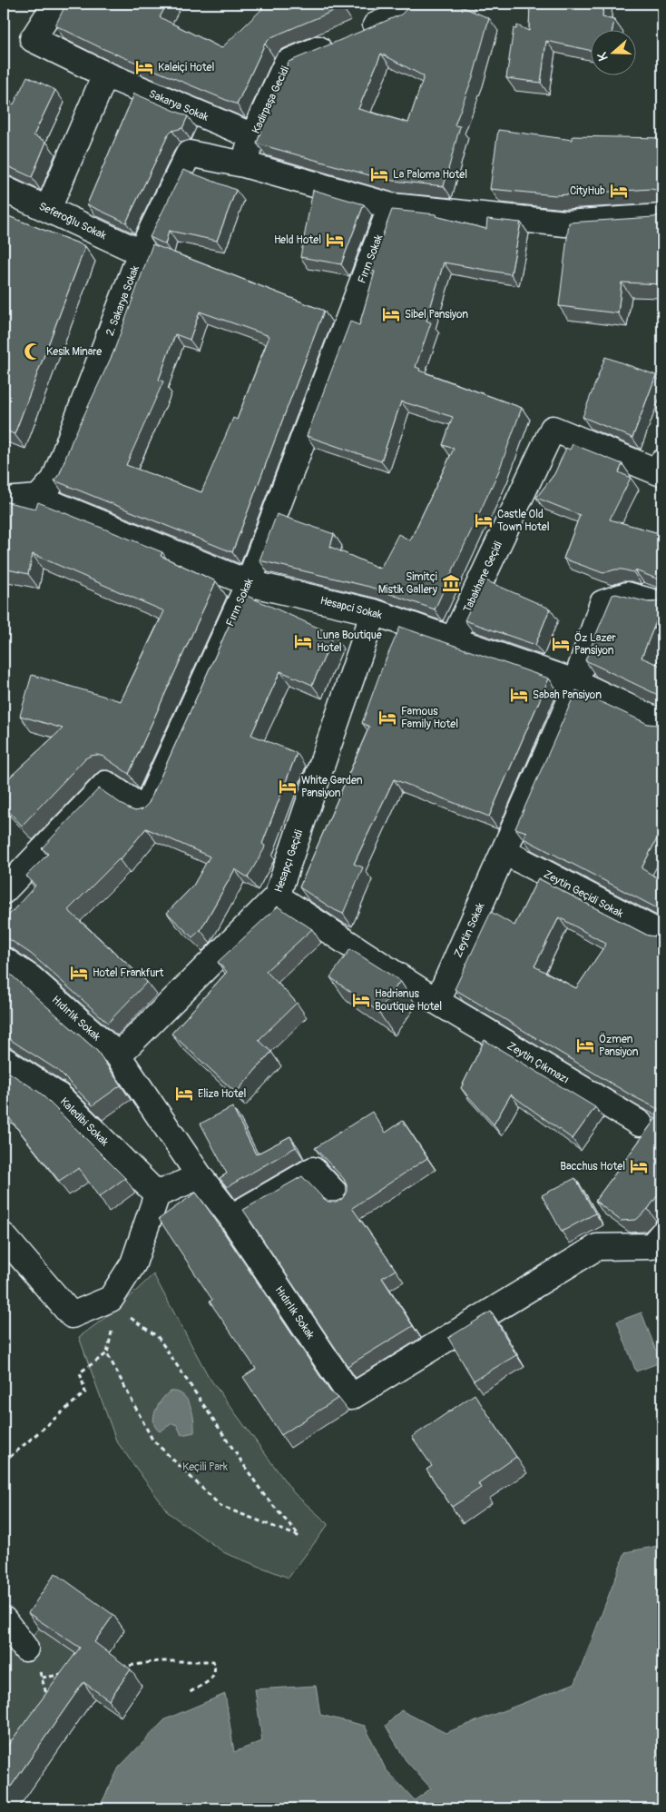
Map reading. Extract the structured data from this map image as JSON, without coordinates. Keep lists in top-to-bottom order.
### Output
{
  "streets": {
    "street": [
      "Kadirpaşa Gecidi",
      "Sakarya Sokak",
      "Seferoğlu Sokak",
      "Fırın Sokak",
      "2. Sakarya Sokak",
      "Tabakhane Geçidi",
      "Hesapci Sokak",
      "Hesapçı Geçidi",
      "Zeytin Geçidi Sokak",
      "Zeytin Sokak",
      "Hıdırlık Sokak",
      "Zeytin Çıkmazı",
      "Kaledibi Sokak"
    ]
  },
  "crossings": [
    ["Kadirpaşa Gecidi", "Sakarya Sokak"],
    ["Kadirpaşa Gecidi", "2. Sakarya Sokak"],
    ["Seferoğlu Sokak", "2. Sakarya Sokak"],
    ["Fırın Sokak", "Hesapci Sokak"],
    ["2. Sakarya Sokak", "Hesapci Sokak"],
    ["Tabakhane Geçidi", "Hesapci Sokak"],
    ["Hesapci Sokak", "Hesapçı Geçidi"],
    ["Hesapci Sokak", "Zeytin Sokak"],
    ["Hesapçı Geçidi", "Hıdırlık Sokak"],
    ["Zeytin Geçidi Sokak", "Zeytin Sokak"],
    ["Zeytin Sokak", "Zeytin Çıkmazı"]
  ],
  "parks": ["Keçili Park"],
  "places": {
    "hotel": [
      "Kaleiçi Hotel",
      "La Paloma Hotel",
      "CityHub",
      "Held Hotel",
      "Sibel Pansiyon",
      "Castle Old Town Hotel",
      "Luna Boutique Hotel",
      "Öz Lazer Pansiyon",
      "Sabah Pansiyon",
      "Famous Family Hotel",
      "White Garden Pansiyon",
      "Hotel Frankfurt",
      "Hadrianus Boutique Hotel",
      "Özmen Pansiyon",
      "Eliza Hotel",
      "Bacchus Hotel"
    ],
    "mosque": ["Kesik Minare"],
    "museum": ["Simitçi Mistik Gallery"]
  },
  "north": "left"
}
